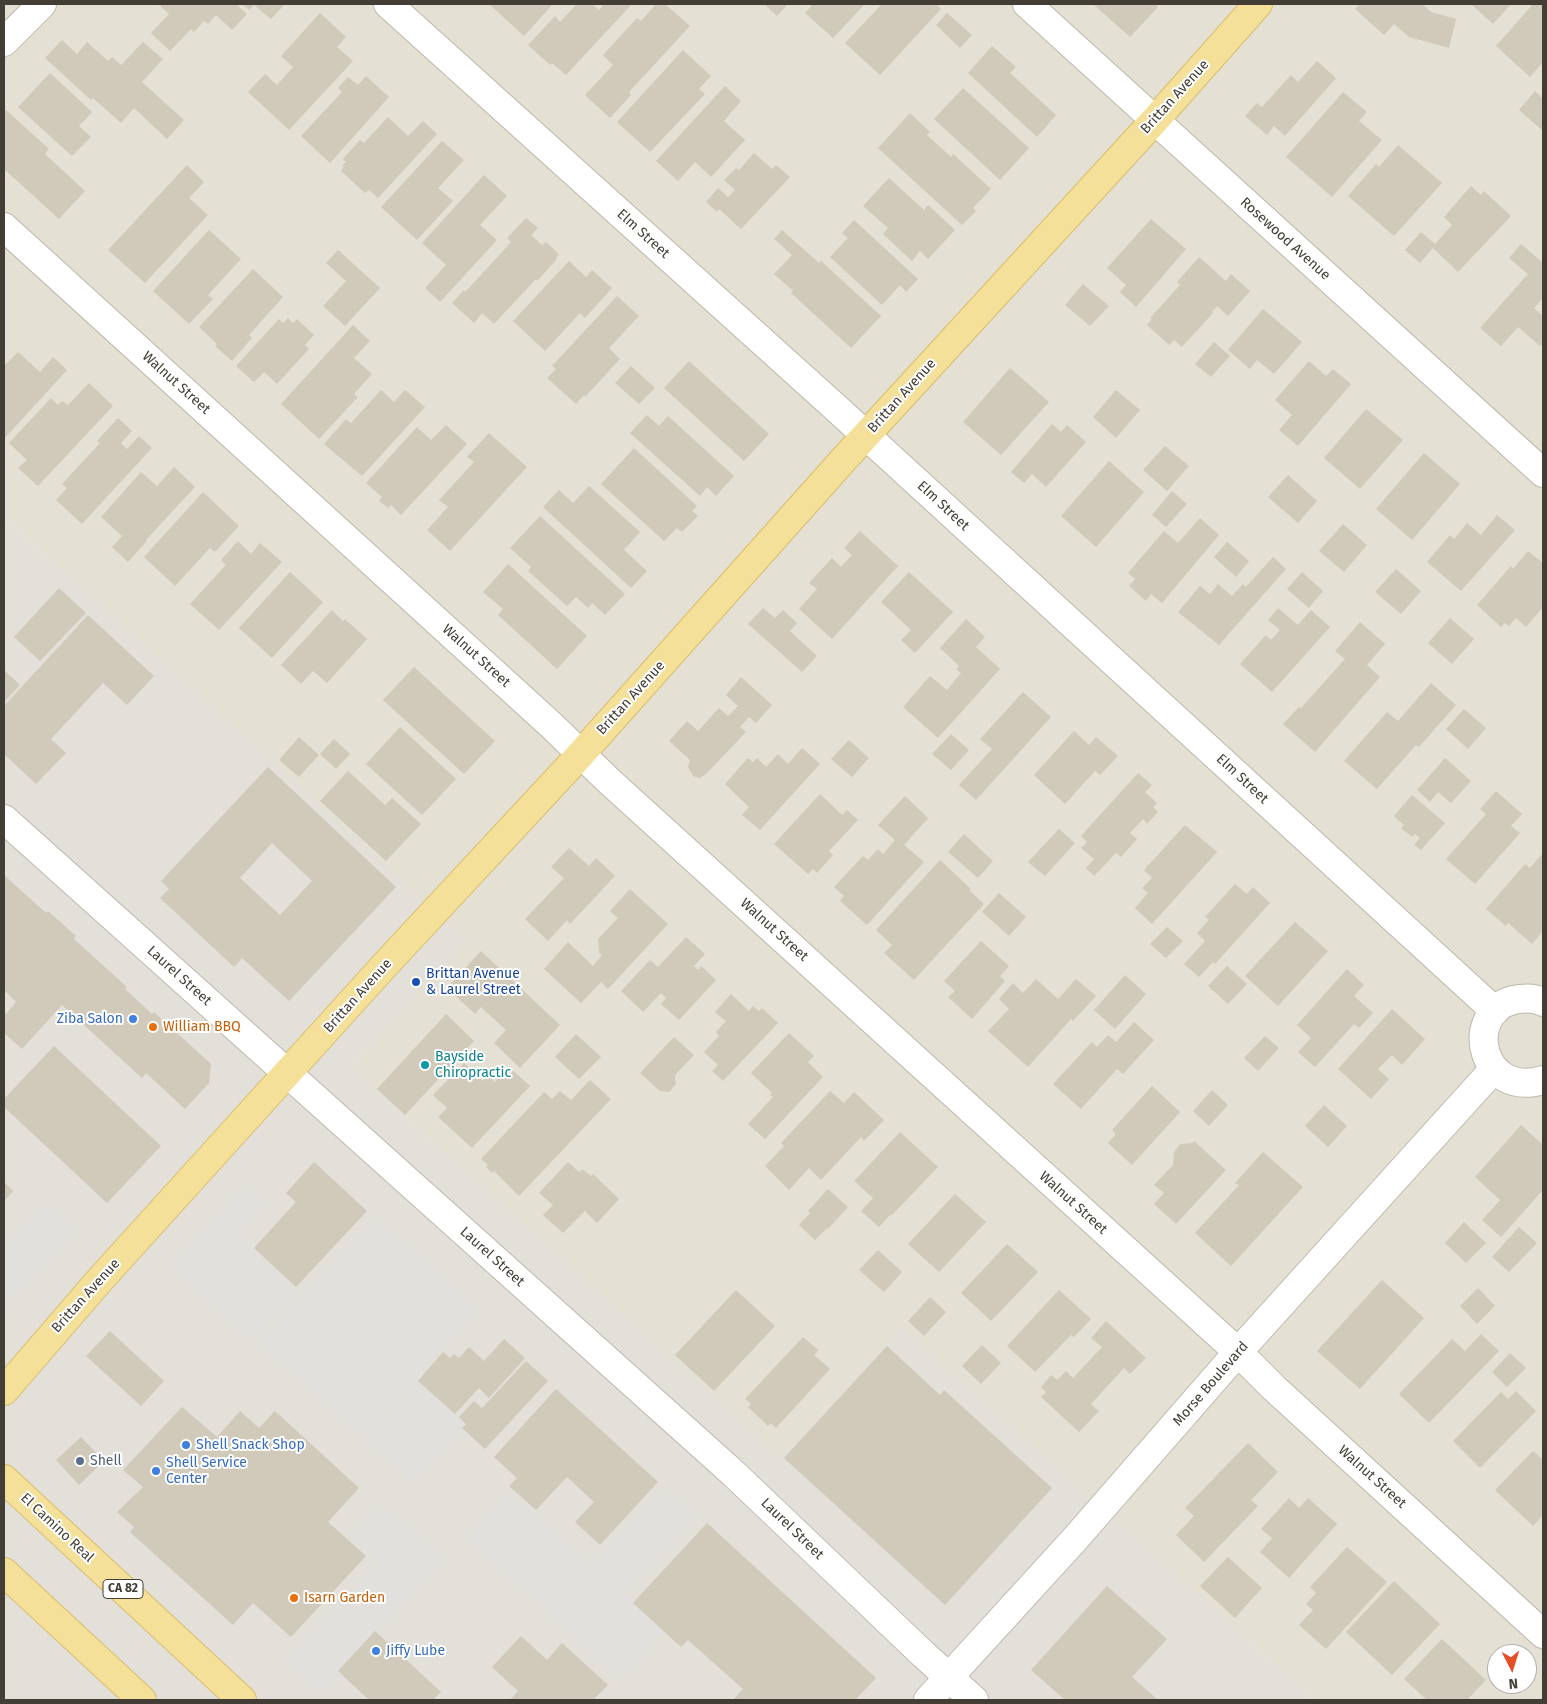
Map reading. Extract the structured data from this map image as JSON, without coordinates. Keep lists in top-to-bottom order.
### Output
{
  "streets": {
    "main road": ["Brittan Avenue", "El Camino Real", "CA 82"],
    "street": [
      "Elm Street",
      "Rosewood Avenue",
      "Walnut Street",
      "Laurel Street",
      "Morse Boulevard"
    ]
  },
  "crossings": [
    ["Brittan Avenue", "Elm Street"],
    ["Brittan Avenue", "Rosewood Avenue"],
    ["Brittan Avenue", "Walnut Street"],
    ["Brittan Avenue", "Laurel Street"],
    ["Walnut Street", "Morse Boulevard"],
    ["Laurel Street", "Morse Boulevard"]
  ],
  "places": [
    "Brittan Avenue & Laurel Street",
    "Ziba Salon",
    "William BBQ",
    "Bayside Chiropractic",
    "Shell Snack Shop",
    "Shell",
    "Shell Service Center",
    "Isarn Garden",
    "Jiffy Lube"
  ],
  "north": "bottom"
}
